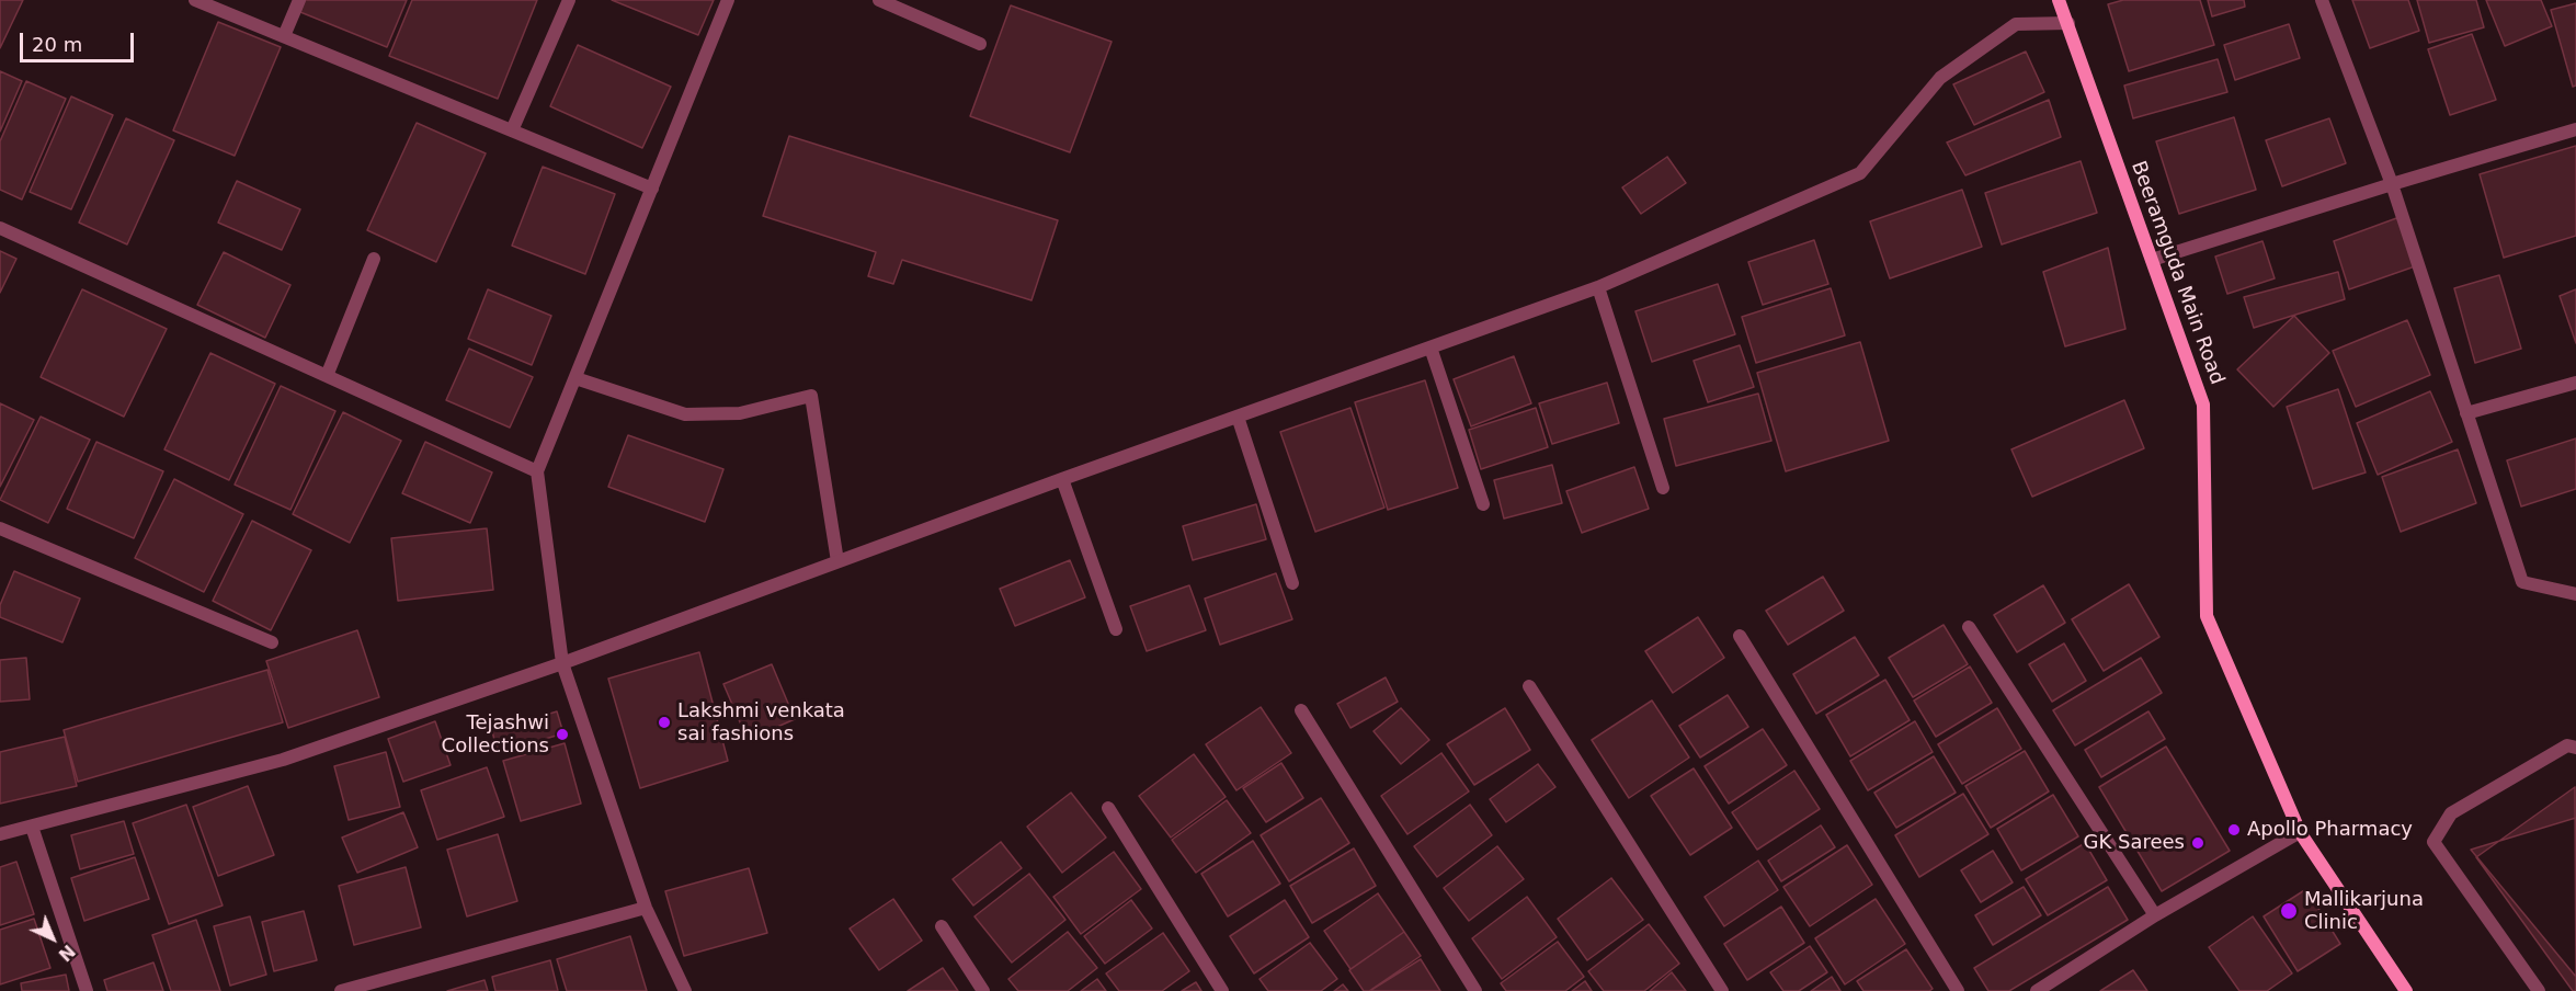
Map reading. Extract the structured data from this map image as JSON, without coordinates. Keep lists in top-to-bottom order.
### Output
{
  "streets": {
    "main road": ["Beeramguda Main Road"]
  },
  "places": [
    "Lakshmi venkata sai fashions",
    "Tejashwi Collections",
    "Apollo Pharmacy",
    "GK Sarees",
    "Mallikarjuna Clinic"
  ],
  "scale_bar": "20 m",
  "north": "bottom right"
}
